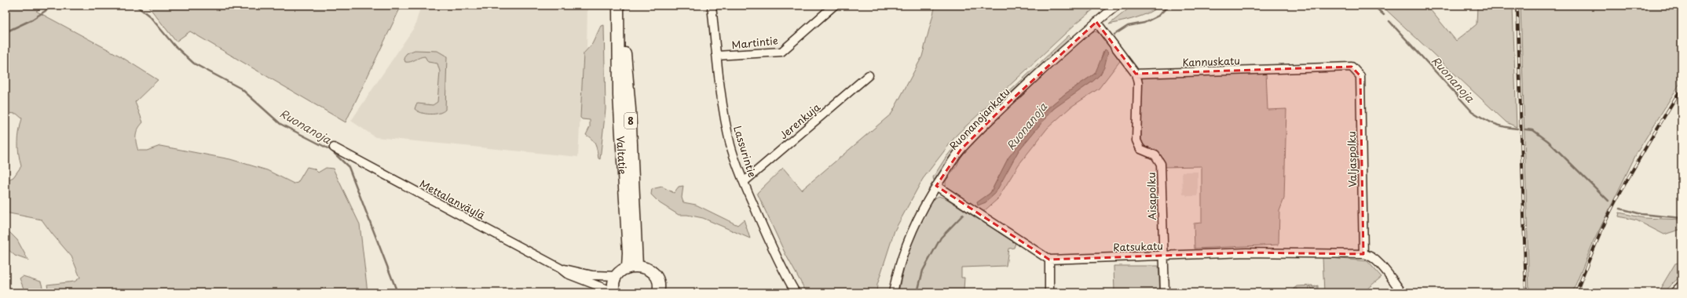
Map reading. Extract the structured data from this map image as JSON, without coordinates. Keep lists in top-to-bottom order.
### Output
{
  "streets": {
    "highway": ["8", "Valtatie"],
    "street": [
      "Martintie",
      "Kannuskatu",
      "Ruonanojankatu",
      "Jerenkuja",
      "Lassurintie",
      "Valjaspolku",
      "Aisapolku",
      "Mettalanväylä",
      "Ratsukatu"
    ]
  },
  "crossings": [
    ["Martintie", "Lassurintie"],
    ["Kannuskatu", "Valjaspolku"],
    ["Kannuskatu", "Aisapolku"],
    ["Jerenkuja", "Lassurintie"],
    ["Valjaspolku", "Ratsukatu"],
    ["Aisapolku", "Ratsukatu"]
  ],
  "water": ["Ruonanoja"]
}
